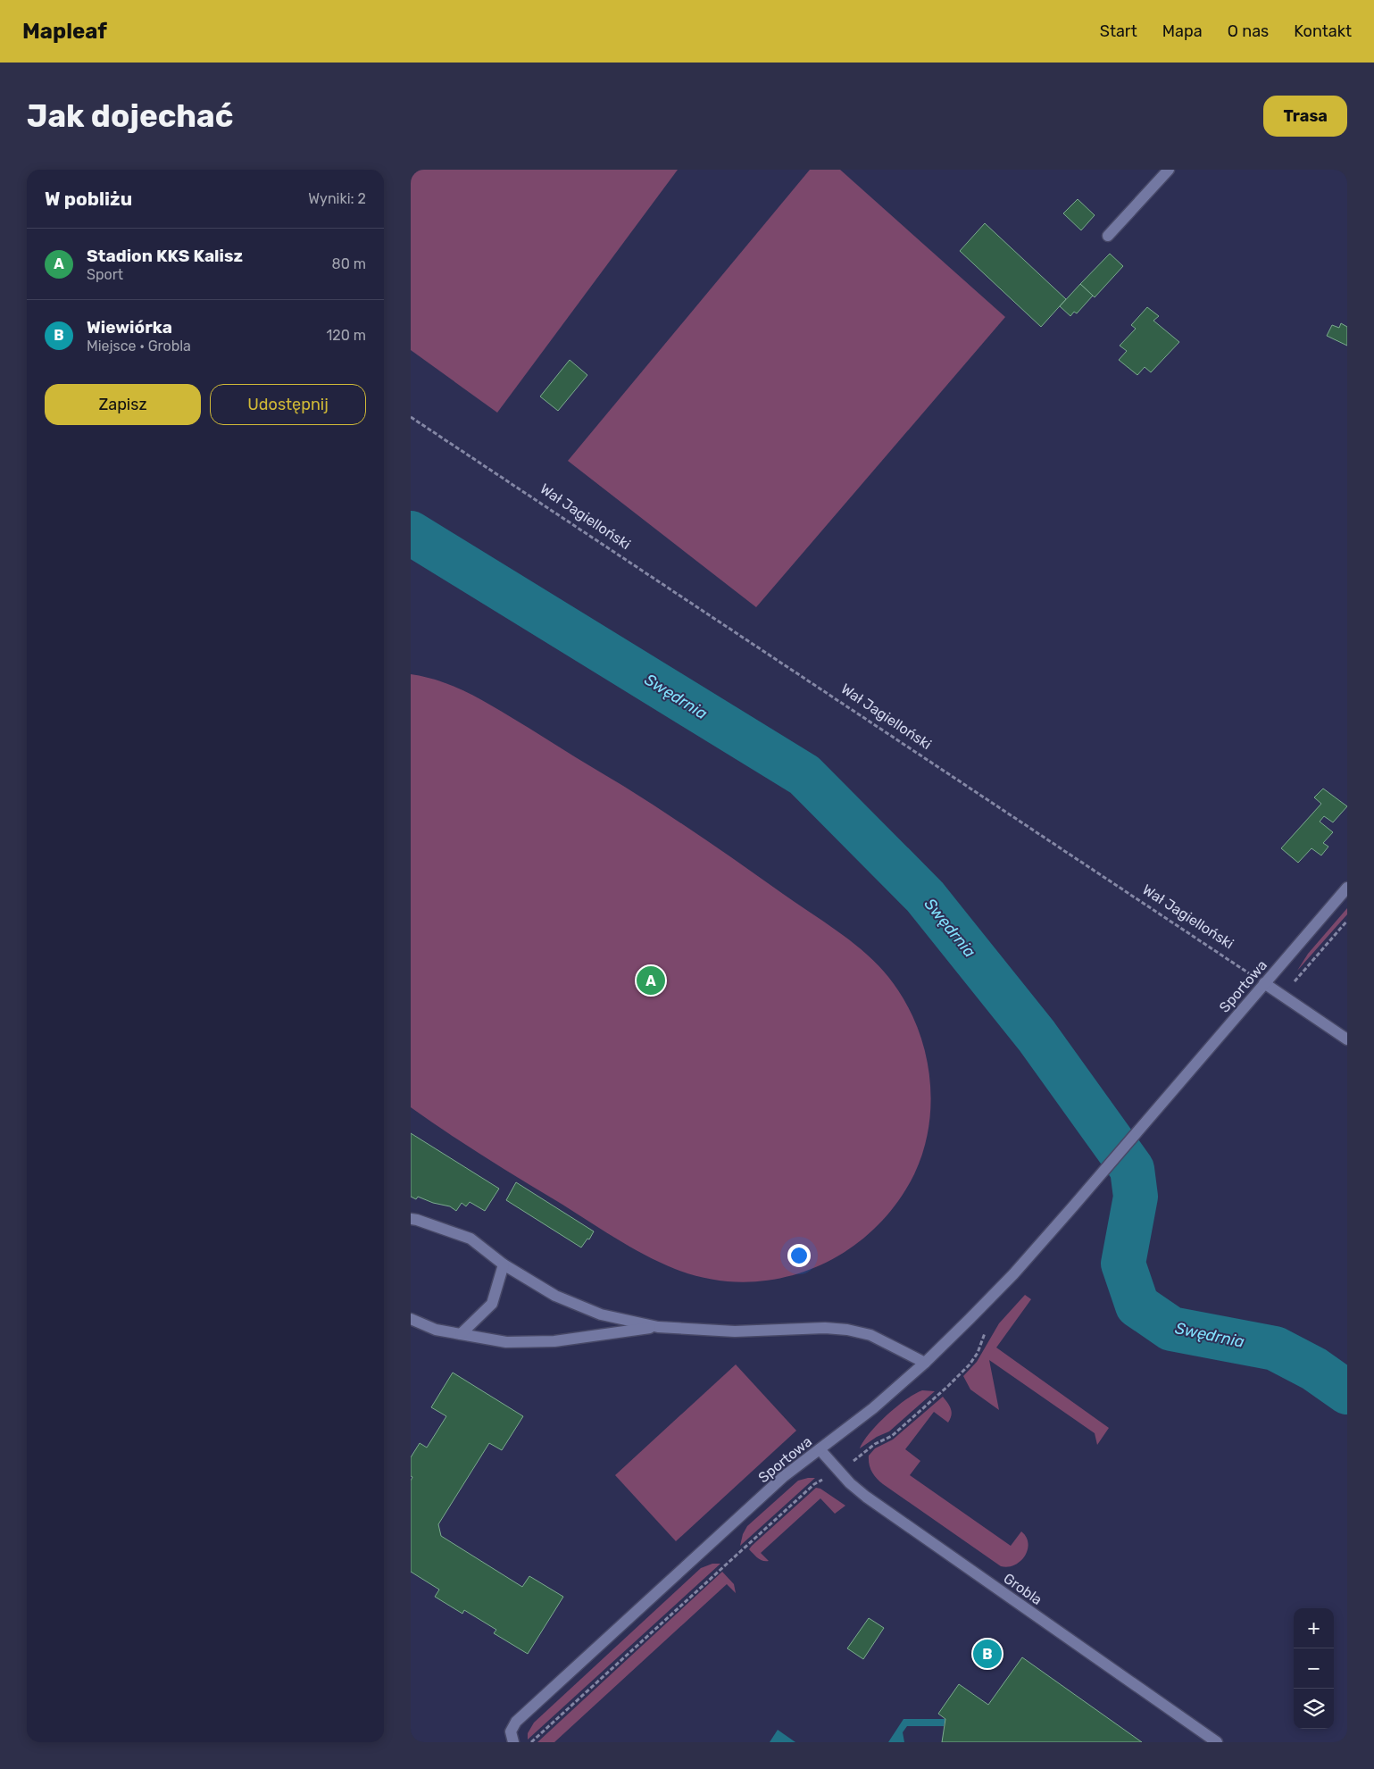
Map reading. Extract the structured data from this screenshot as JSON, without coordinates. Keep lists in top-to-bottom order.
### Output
{
  "streets": {
    "street": ["Sportowa", "Grobla"],
    "path": ["Wał Jagielloński"]
  },
  "crossings": [
    ["Wał Jagielloński", "Sportowa"],
    ["Sportowa", "Grobla"]
  ],
  "water": ["Swędrnia"],
  "page": {
    "header": "Mapleaf",
    "nav": [
      "Start",
      "Mapa",
      "O nas",
      "Kontakt"
    ],
    "buttons": [
      "Trasa",
      ["Zapisz", "Udostępnij"]
    ],
    "title": "Jak dojechać",
    "heading": ["W pobliżu", "Wyniki: 2"],
    "list": [
      {
        "mark": "A",
        "name": "Stadion KKS Kalisz",
        "note": "Sport",
        "value": "80 m"
      },
      {
        "mark": "B",
        "name": "Wiewiórka",
        "note": "Miejsce · Grobla",
        "value": "120 m"
      }
    ],
    "pins": ["A", "B"],
    "map_buttons": ["+", "−"]
  }
}
